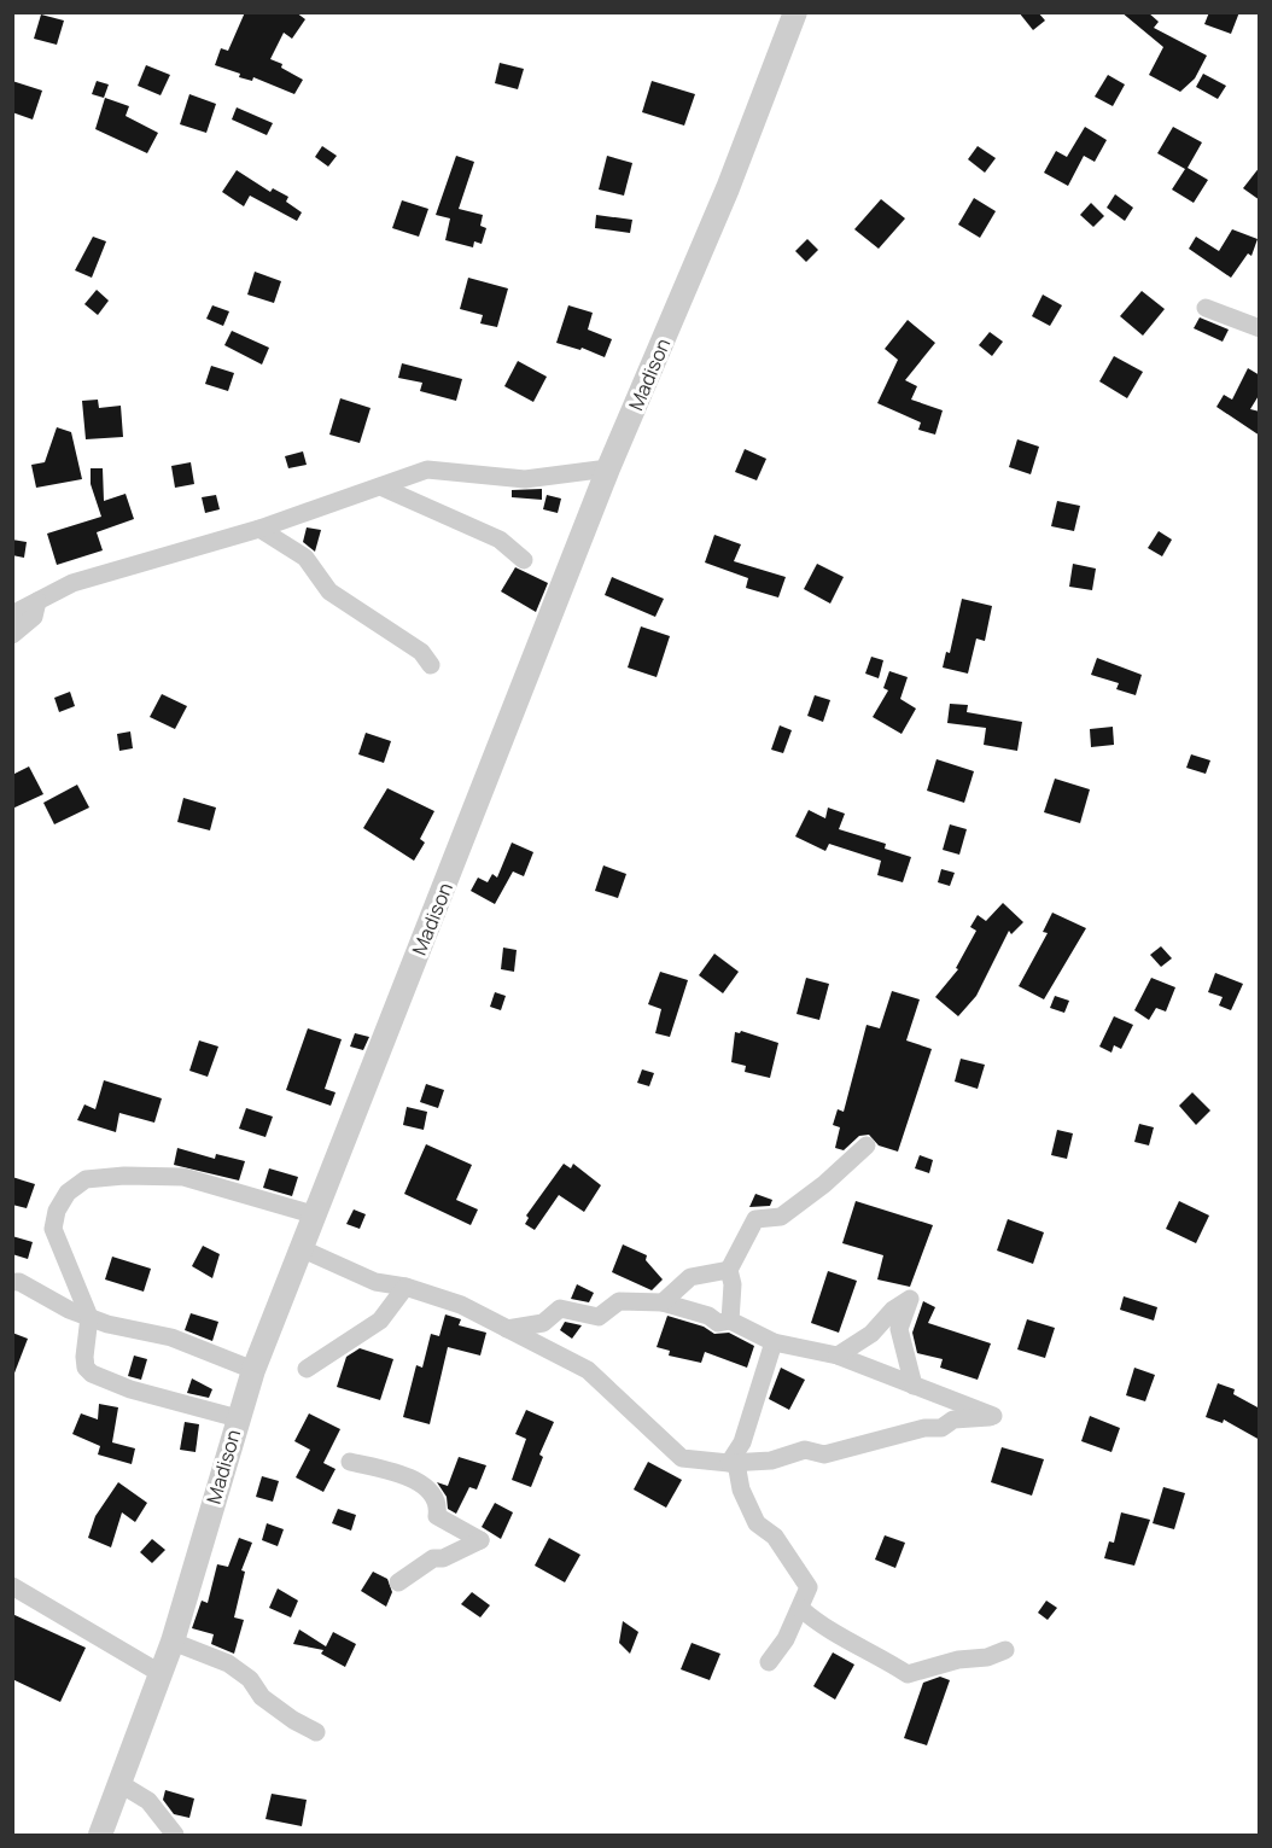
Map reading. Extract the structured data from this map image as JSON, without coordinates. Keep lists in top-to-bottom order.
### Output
{
  "streets": {
    "street": ["Madison"]
  }
}
